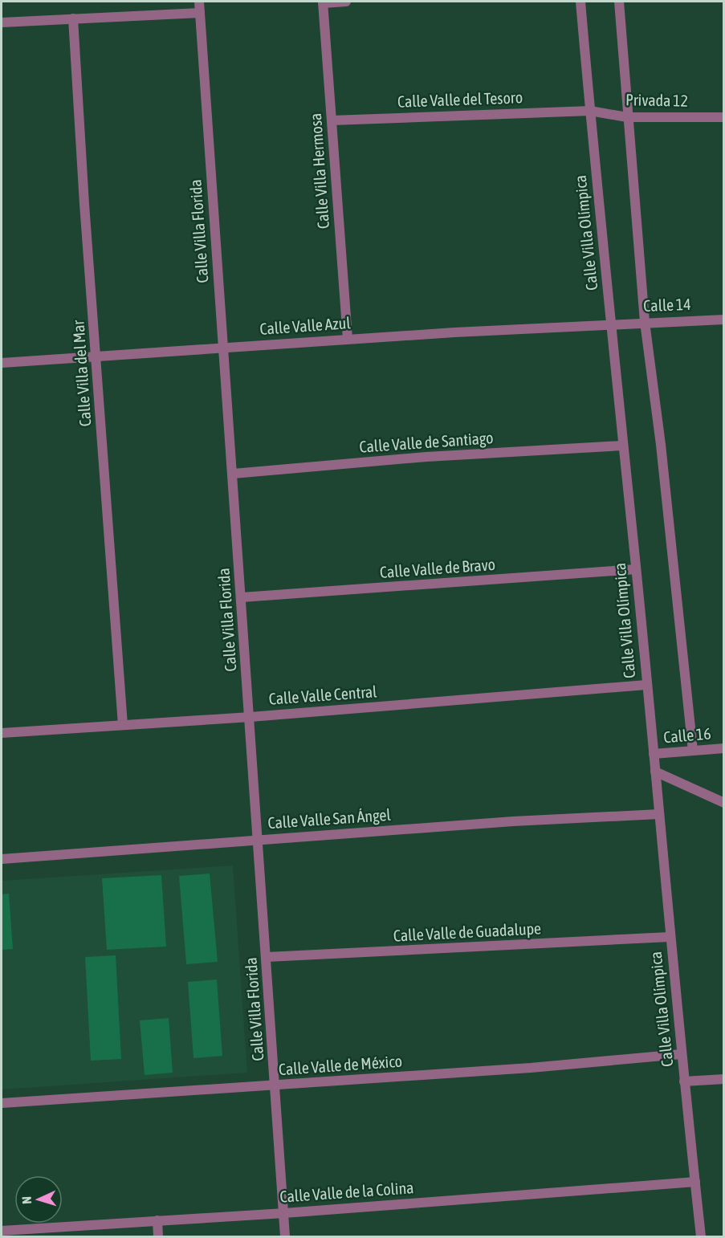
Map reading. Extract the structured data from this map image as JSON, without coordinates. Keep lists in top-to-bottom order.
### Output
{
  "streets": {
    "street": [
      "Calle Valle del Tesoro",
      "Privada 12",
      "Calle Villa Hermosa",
      "Calle Villa Florida",
      "Calle Villa Olímpica",
      "Calle 14",
      "Calle Valle Azul",
      "Calle Villa del Mar",
      "Calle Valle de Santiago",
      "Calle Valle de Bravo",
      "Calle Valle Central",
      "Calle 16",
      "Calle Valle San Ángel",
      "Calle Valle de Guadalupe",
      "Calle Valle de México",
      "Calle Valle de la Colina"
    ]
  },
  "crossings": [
    ["Calle Valle del Tesoro", "Privada 12"],
    ["Calle Valle del Tesoro", "Calle Villa Hermosa"],
    ["Calle Valle del Tesoro", "Calle Villa Olímpica"],
    ["Privada 12", "Calle Villa Olímpica"],
    ["Calle Villa Hermosa", "Calle Valle Azul"],
    ["Calle Villa Florida", "Calle Valle Azul"],
    ["Calle Villa Florida", "Calle Valle de Santiago"],
    ["Calle Villa Florida", "Calle Valle de Bravo"],
    ["Calle Villa Florida", "Calle Valle Central"],
    ["Calle Villa Florida", "Calle Valle San Ángel"],
    ["Calle Villa Florida", "Calle Valle de Guadalupe"],
    ["Calle Villa Florida", "Calle Valle de México"],
    ["Calle Villa Florida", "Calle Valle de la Colina"],
    ["Calle Villa Olímpica", "Calle 14"],
    ["Calle Villa Olímpica", "Calle Valle Azul"],
    ["Calle Villa Olímpica", "Calle Valle de Santiago"],
    ["Calle Villa Olímpica", "Calle Valle de Bravo"],
    ["Calle Villa Olímpica", "Calle Valle Central"],
    ["Calle Villa Olímpica", "Calle 16"],
    ["Calle Villa Olímpica", "Calle Valle San Ángel"],
    ["Calle Villa Olímpica", "Calle Valle de Guadalupe"],
    ["Calle Villa Olímpica", "Calle Valle de México"],
    ["Calle Villa Olímpica", "Calle Valle de la Colina"],
    ["Calle 14", "Calle Valle Azul"],
    ["Calle Valle Azul", "Calle Villa del Mar"],
    ["Calle Villa del Mar", "Calle Valle Central"]
  ],
  "north": "left"
}
